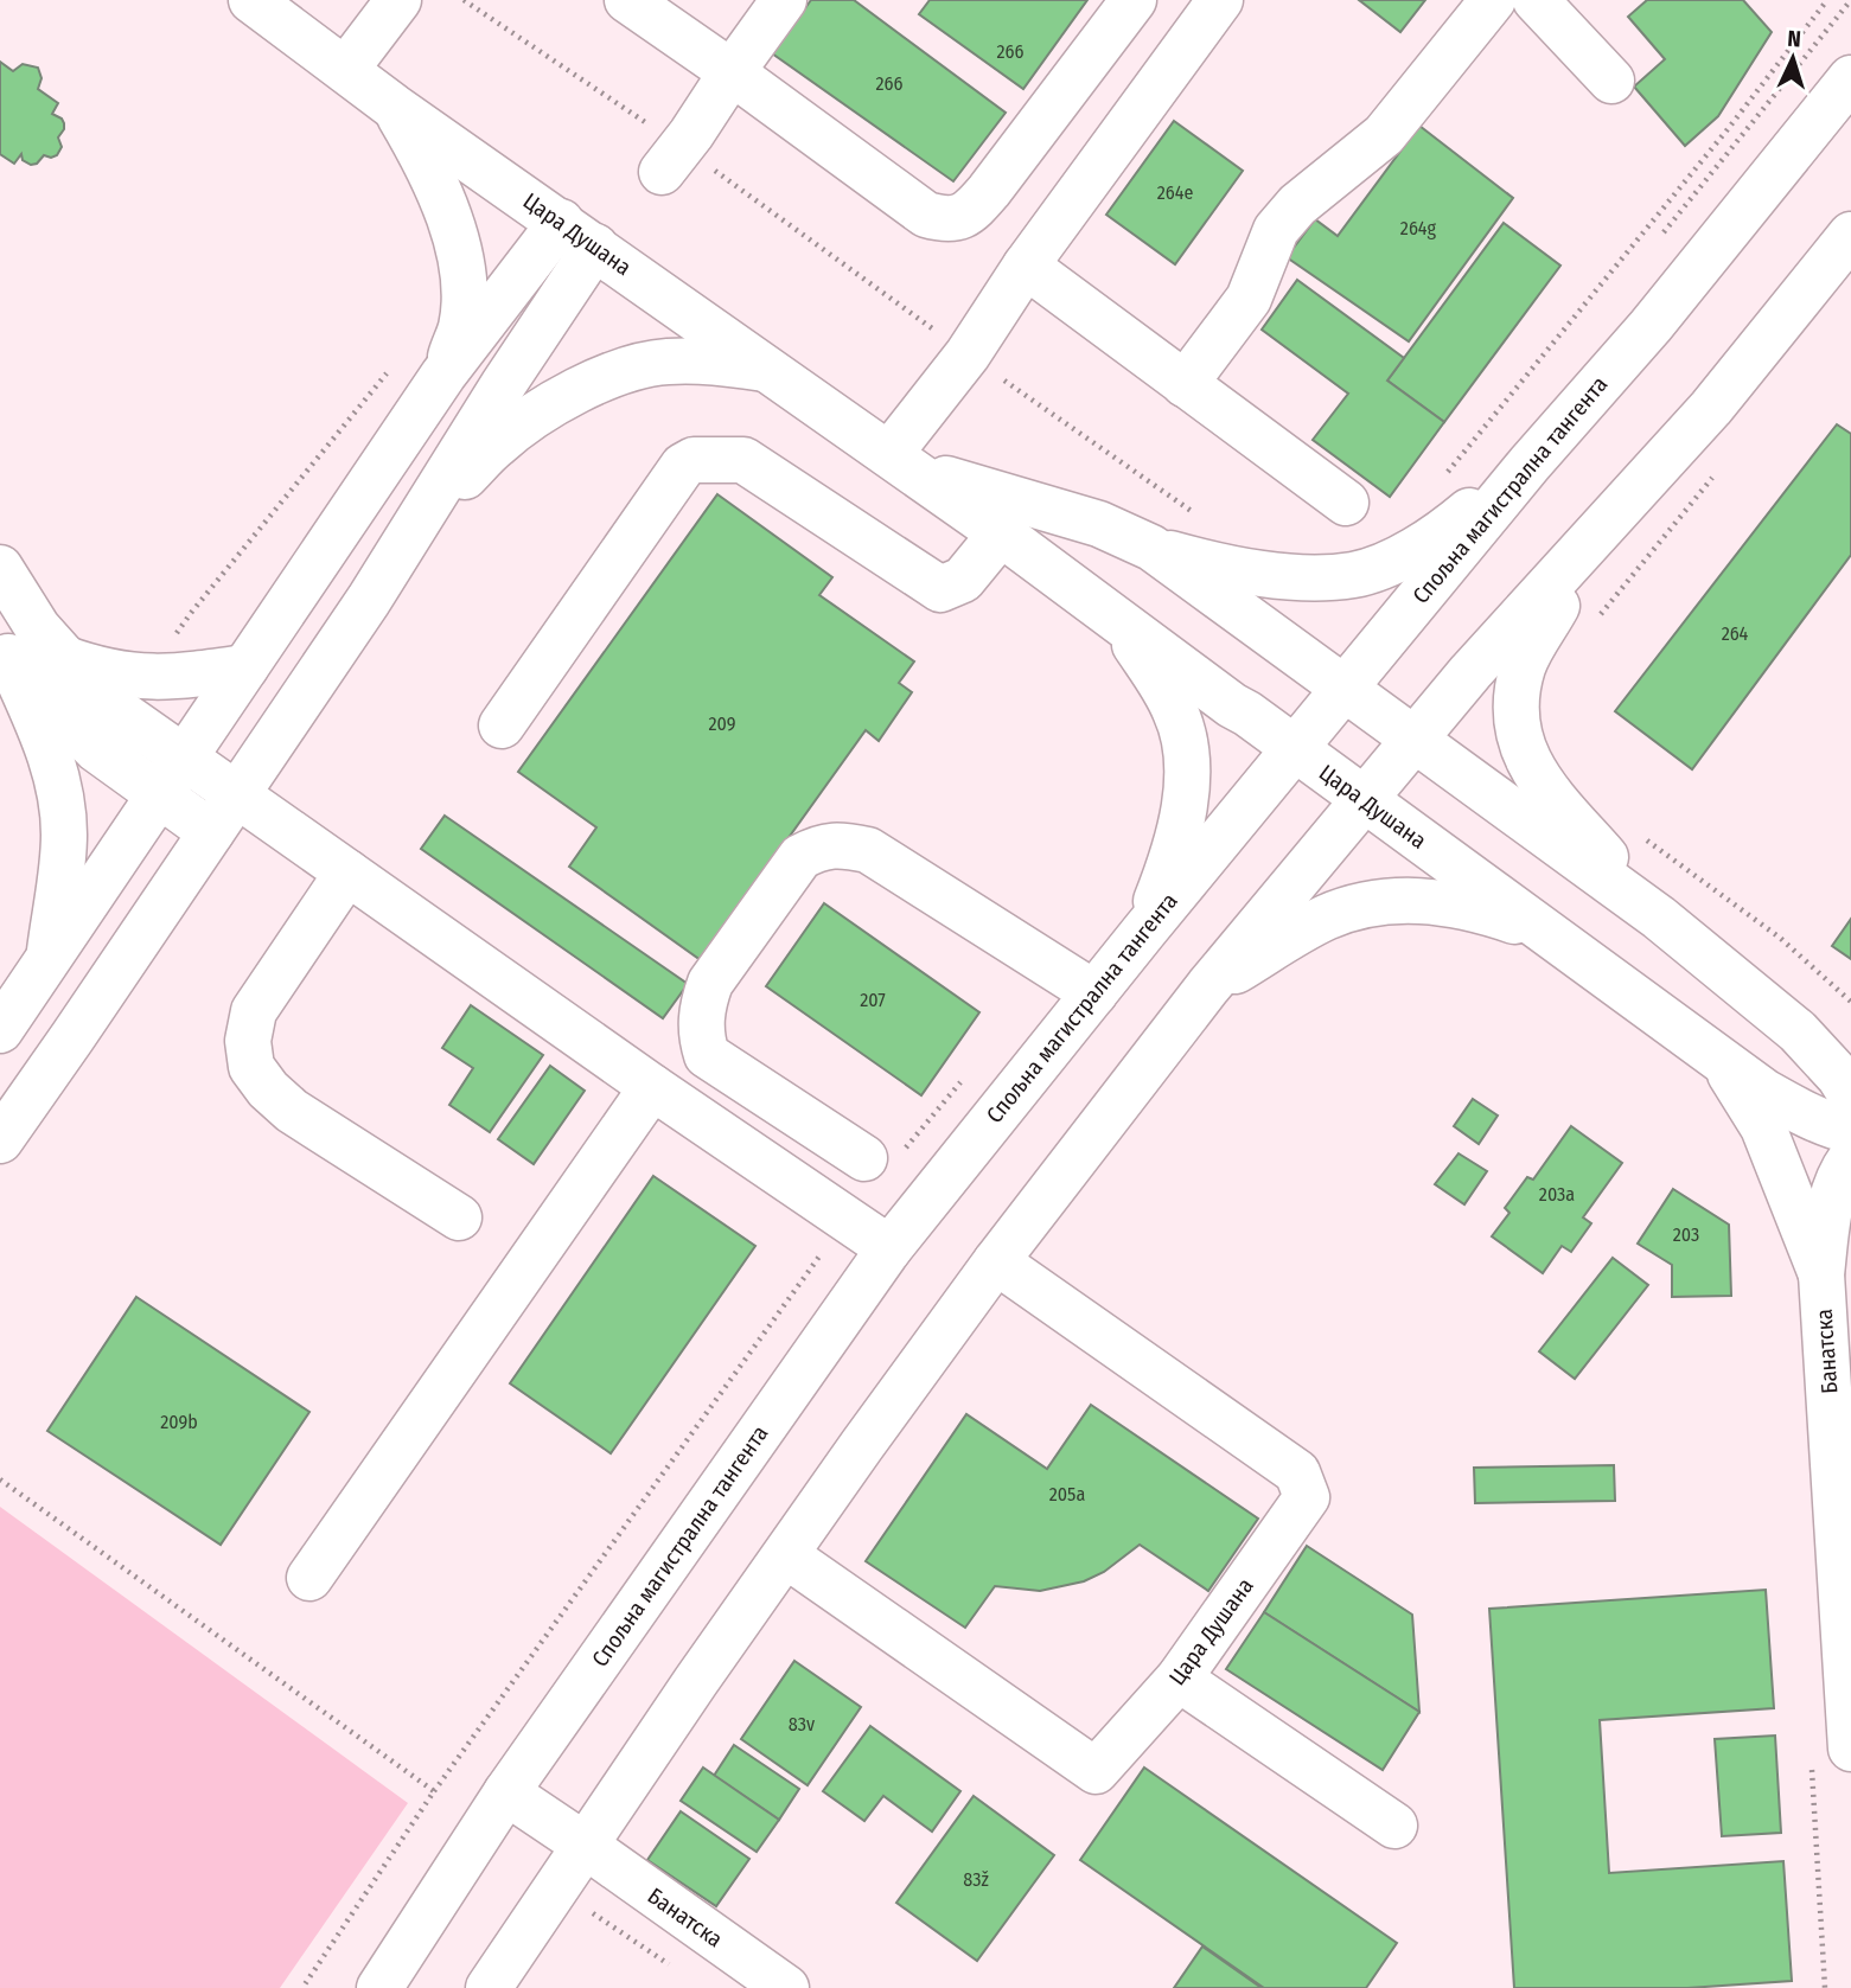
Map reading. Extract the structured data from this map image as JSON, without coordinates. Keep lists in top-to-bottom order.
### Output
{
  "streets": {
    "main road": ["Цара Душана", "Спољна магистрална тангента", "Банатска"]
  },
  "crossings": [
    ["Цара Душана", "Спољна магистрална тангента"],
    ["Спољна магистрална тангента", "Банатска"]
  ],
  "house_numbers": [
    "266",
    "266",
    "264e",
    "264g",
    "264",
    "209",
    "207",
    "203a",
    "203",
    "209b",
    "205a",
    "83v",
    "83ž"
  ],
  "north": "top"
}
